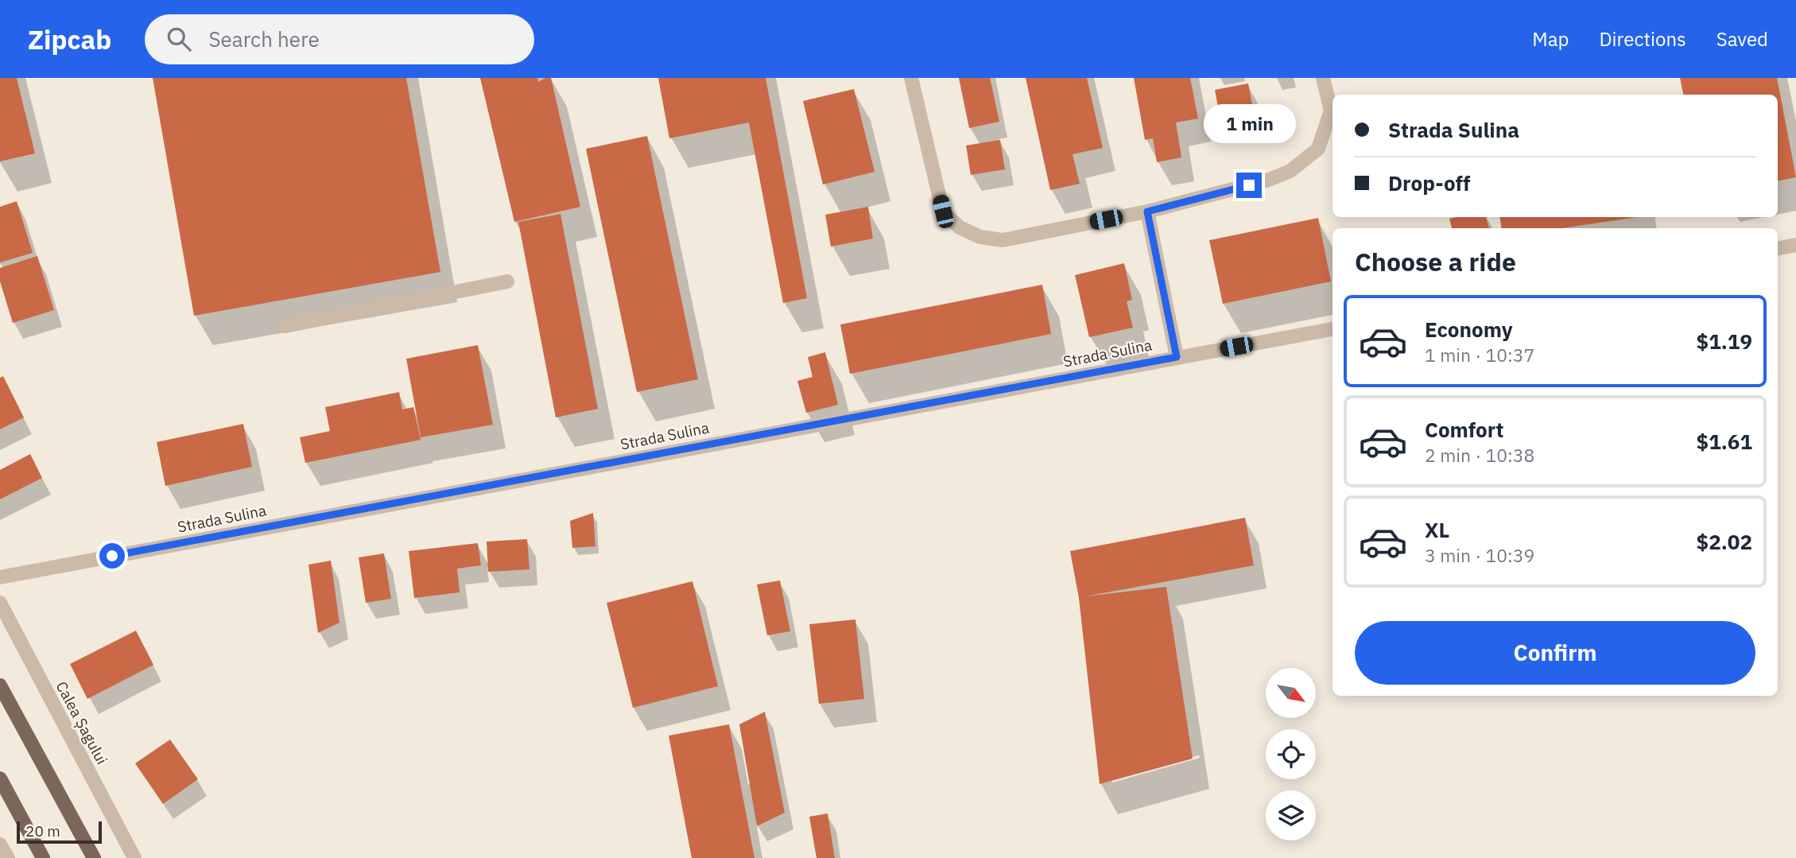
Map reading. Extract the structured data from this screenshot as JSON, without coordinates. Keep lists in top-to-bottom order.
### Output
{
  "streets": {
    "street": ["Strada Sulina", "Calea Șagului"]
  },
  "scale_bar": "20 m",
  "north": "bottom right",
  "page": {
    "header": "Zipcab",
    "search": "Search here",
    "nav": ["Map", "Directions", "Saved"],
    "banner": ["Strada Sulina", "Drop-off"],
    "bubble": "1 min",
    "heading": "Choose a ride",
    "list": [
      {
        "name": "Economy",
        "note": "1 min · 10:37",
        "value": "$1.19"
      },
      {
        "name": "Comfort",
        "note": "2 min · 10:38",
        "value": "$1.61"
      },
      {
        "name": "XL",
        "note": "3 min · 10:39",
        "value": "$2.02"
      }
    ],
    "buttons": "Confirm",
    "scale": "20 m"
  }
}
